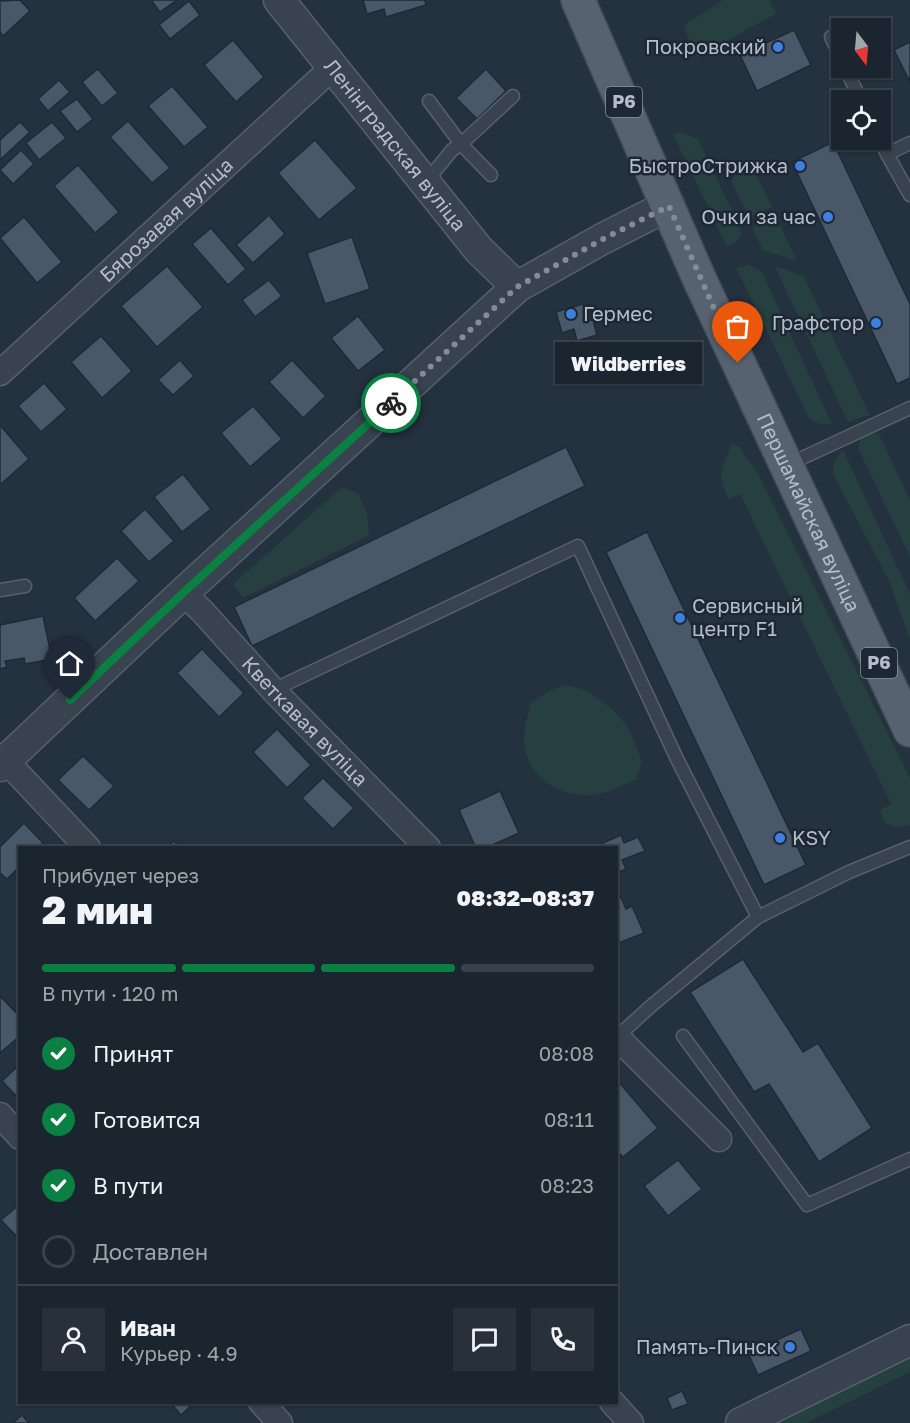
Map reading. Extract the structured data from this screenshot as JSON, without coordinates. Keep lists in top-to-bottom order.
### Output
{
  "streets": {
    "main road": ["Р6", "Першамайская вуліца"],
    "street": ["Ленінградская вуліца", "Бярозавая вуліца", "Кветкавая вуліца"]
  },
  "crossings": [
    ["Ленінградская вуліца", "Бярозавая вуліца"]
  ],
  "places": [
    "Покровский",
    "БыстроСтрижка",
    "Очки за час",
    "Гермес",
    "Графстор",
    "Wildberries",
    "Сервисный центр F1",
    "KSY",
    "Память-Пинск"
  ],
  "north": "bottom",
  "page": {
    "bubble": "Wildberries",
    "heading": ["2 мин", "Прибудет через", "08:32–08:37"],
    "panel": ["Иван", "Курьер · 4.9"],
    "bar": "В пути · 120 m",
    "list": [
      ["Принят", "08:08"],
      ["Готовится", "08:11"],
      ["В пути", "08:23"],
      "Доставлен"
    ]
  }
}
